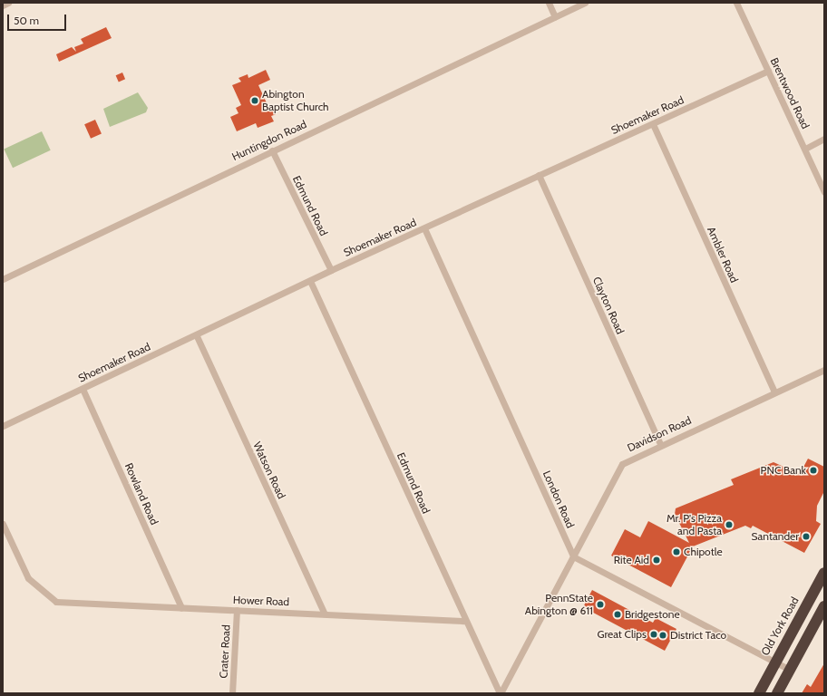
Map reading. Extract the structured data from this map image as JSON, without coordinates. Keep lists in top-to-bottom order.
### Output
{
  "streets": {
    "highway": ["Old York Road"],
    "street": [
      "Brentwood Road",
      "Shoemaker Road",
      "Huntingdon Road",
      "Edmund Road",
      "Ambler Road",
      "Clayton Road",
      "Davidson Road",
      "Watson Road",
      "Rowland Road",
      "London Road",
      "Hower Road",
      "Crater Road"
    ]
  },
  "crossings": [
    ["Brentwood Road", "Shoemaker Road"],
    ["Shoemaker Road", "Edmund Road"],
    ["Shoemaker Road", "Ambler Road"],
    ["Shoemaker Road", "Clayton Road"],
    ["Shoemaker Road", "Watson Road"],
    ["Shoemaker Road", "Rowland Road"],
    ["Shoemaker Road", "London Road"],
    ["Huntingdon Road", "Edmund Road"],
    ["Edmund Road", "Davidson Road"],
    ["Edmund Road", "Hower Road"],
    ["Ambler Road", "Davidson Road"],
    ["Clayton Road", "Davidson Road"],
    ["Davidson Road", "London Road"],
    ["Watson Road", "Hower Road"],
    ["Rowland Road", "Hower Road"],
    ["Hower Road", "Crater Road"]
  ],
  "places": [
    "Abington Baptist Church",
    "PNC Bank",
    "Mr. P's Pizza and Pasta",
    "Santander",
    "Chipotle",
    "Rite Aid",
    "PennState Abington @ 611",
    "Bridgestone",
    "Great Clips",
    "District Taco"
  ],
  "scale_bar": "50 m"
}
